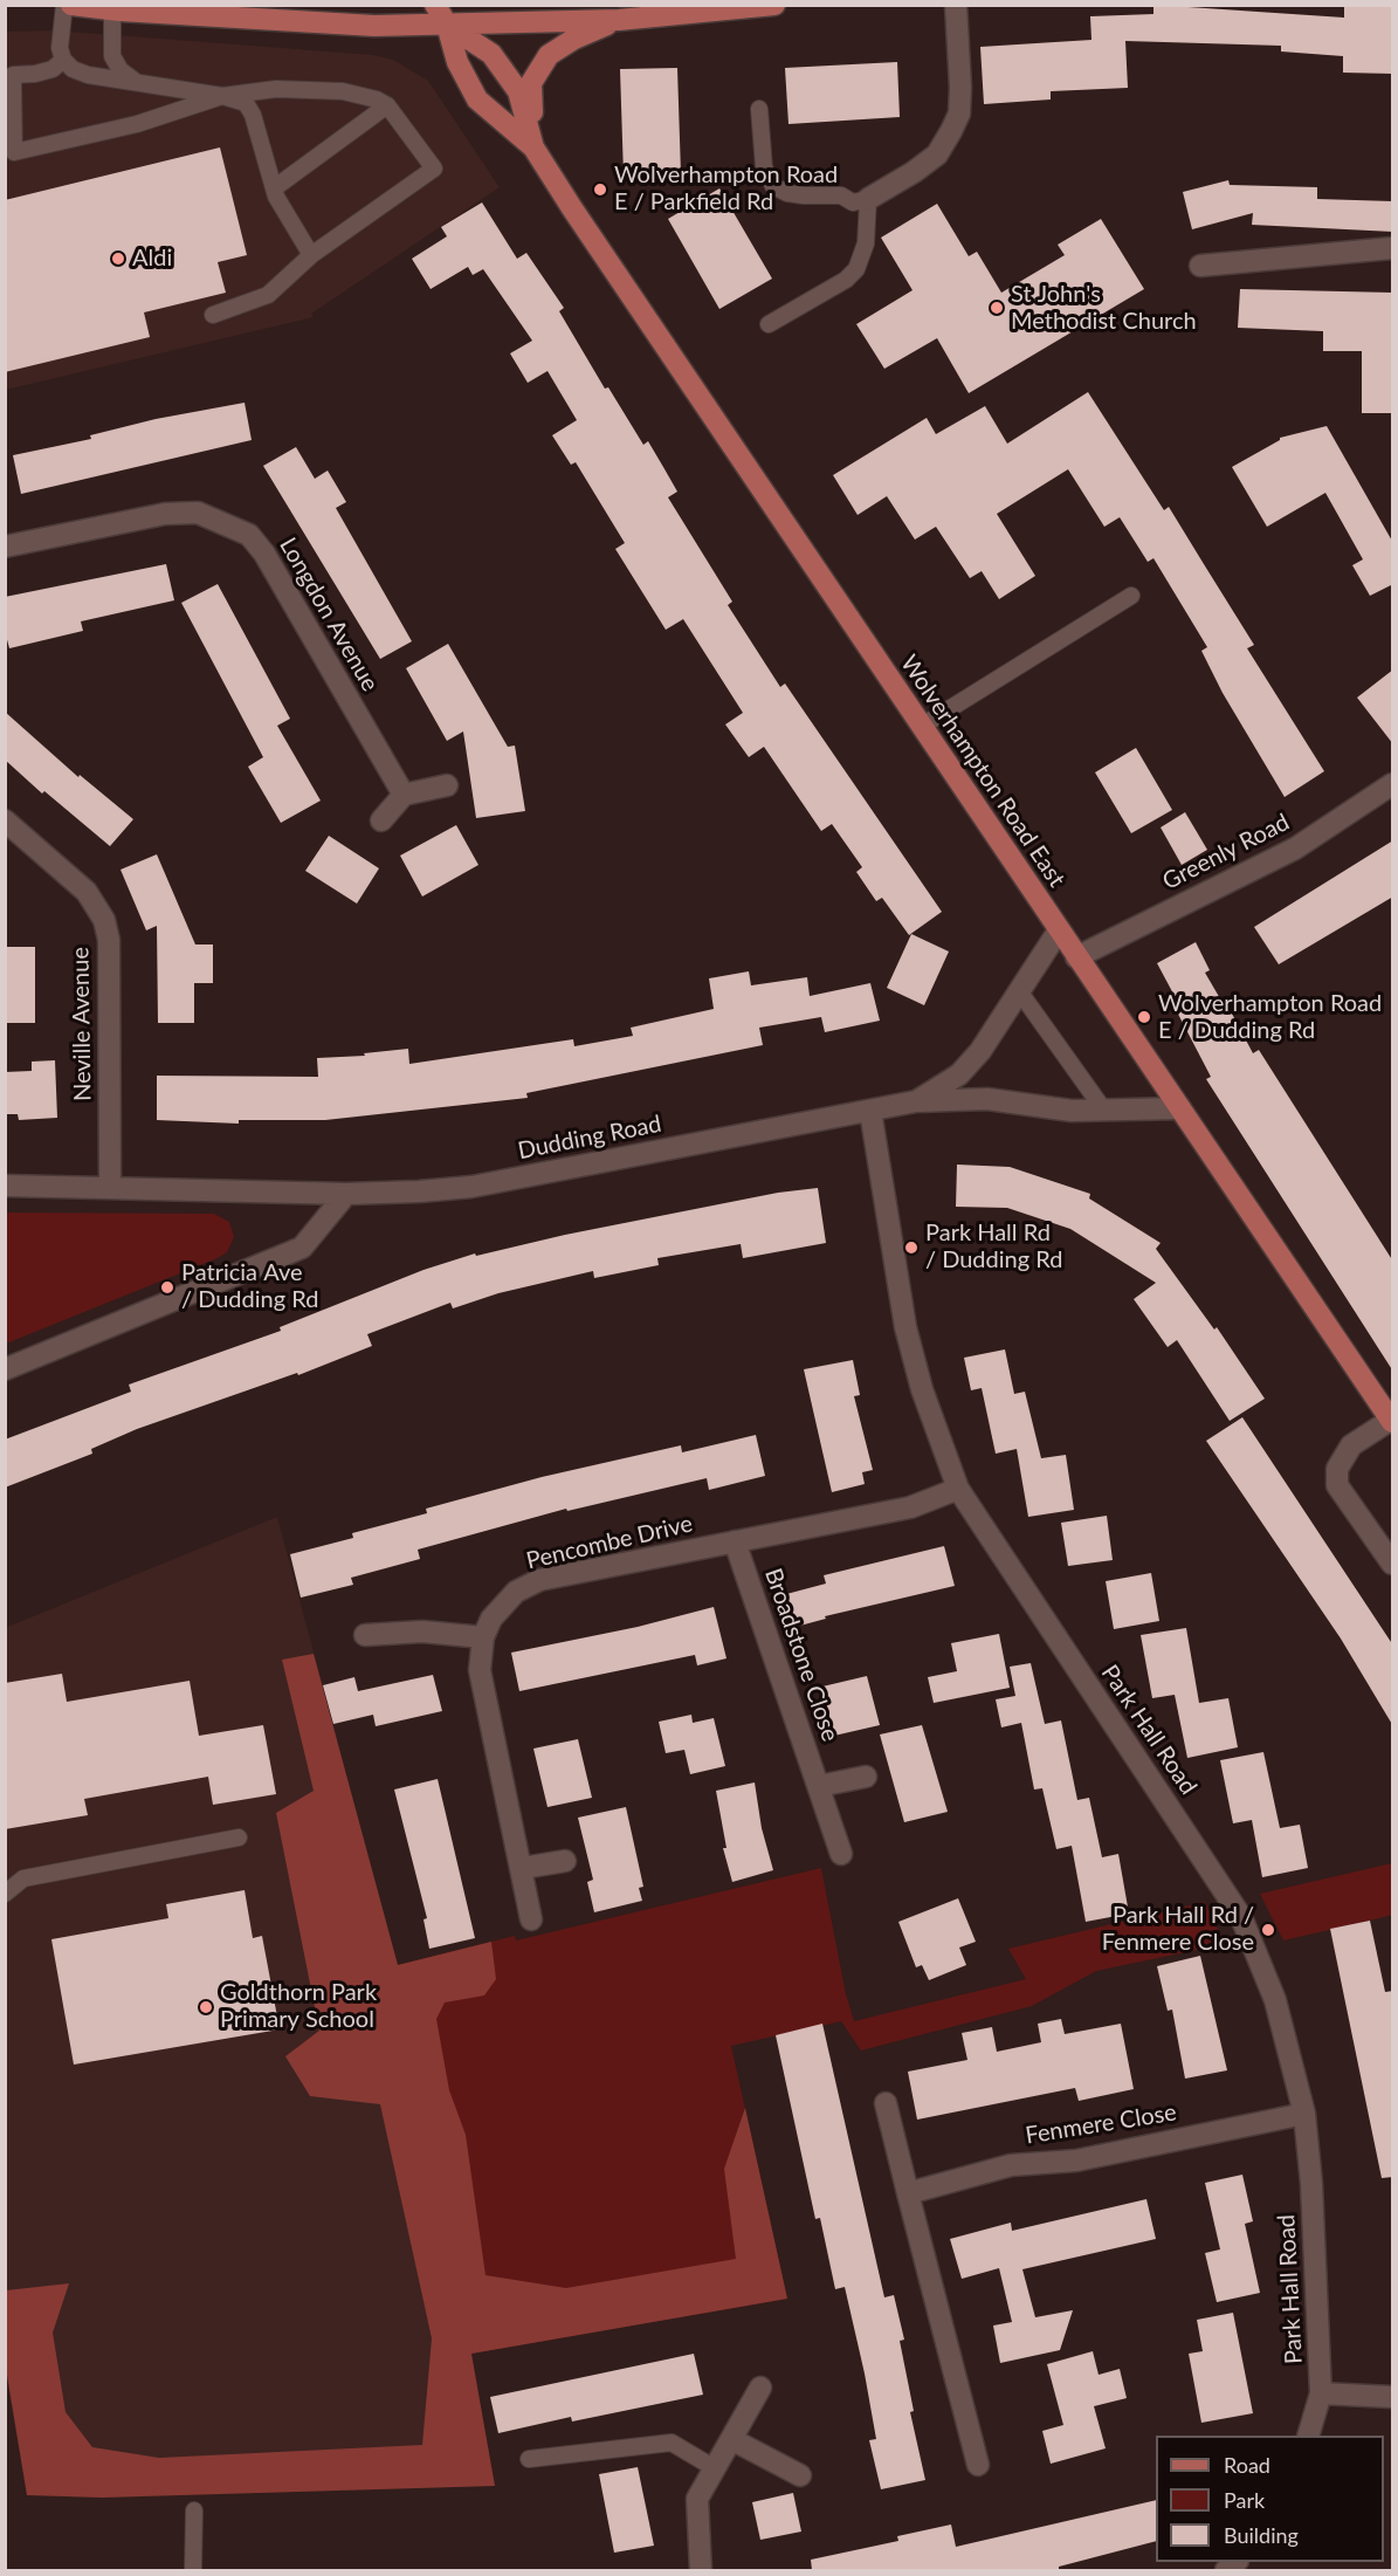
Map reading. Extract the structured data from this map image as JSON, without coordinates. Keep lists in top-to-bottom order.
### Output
{
  "streets": {
    "main road": ["Wolverhampton Road East"],
    "street": [
      "Longdon Avenue",
      "Greenly Road",
      "Neville Avenue",
      "Dudding Road",
      "Pencombe Drive",
      "Broadstone Close",
      "Park Hall Road",
      "Fenmere Close"
    ]
  },
  "crossings": [
    ["Wolverhampton Road East", "Greenly Road"],
    ["Wolverhampton Road East", "Dudding Road"],
    ["Neville Avenue", "Dudding Road"],
    ["Dudding Road", "Park Hall Road"],
    ["Pencombe Drive", "Broadstone Close"],
    ["Pencombe Drive", "Park Hall Road"],
    ["Park Hall Road", "Fenmere Close"]
  ],
  "places": [
    "Wolverhampton Road E / Parkfield Rd",
    "Aldi",
    "St John's Methodist Church",
    "Wolverhampton Road E / Dudding Rd",
    "Park Hall Rd / Dudding Rd",
    "Patricia Ave / Dudding Rd",
    "Park Hall Rd / Fenmere Close",
    "Goldthorn Park Primary School"
  ],
  "legend": ["Road", "Park", "Building"]
}
